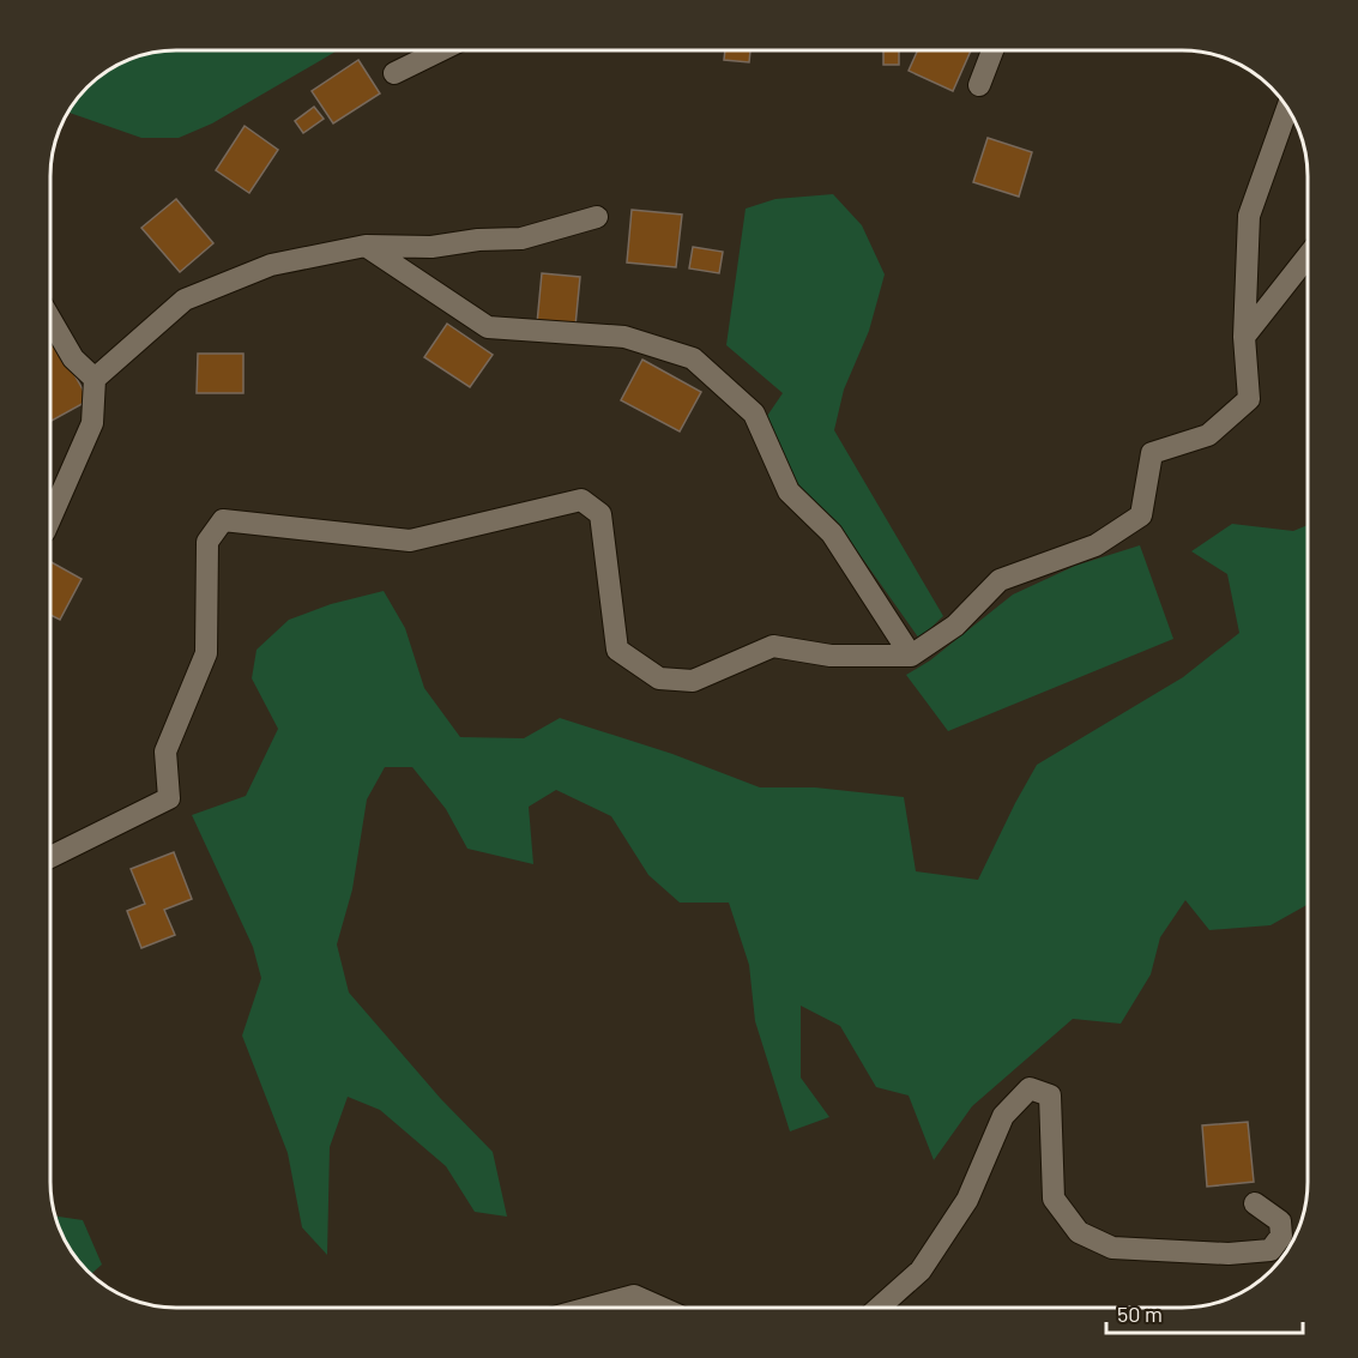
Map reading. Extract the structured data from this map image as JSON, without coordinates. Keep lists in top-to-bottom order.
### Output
{
  "scale_bar": "50 m"
}
